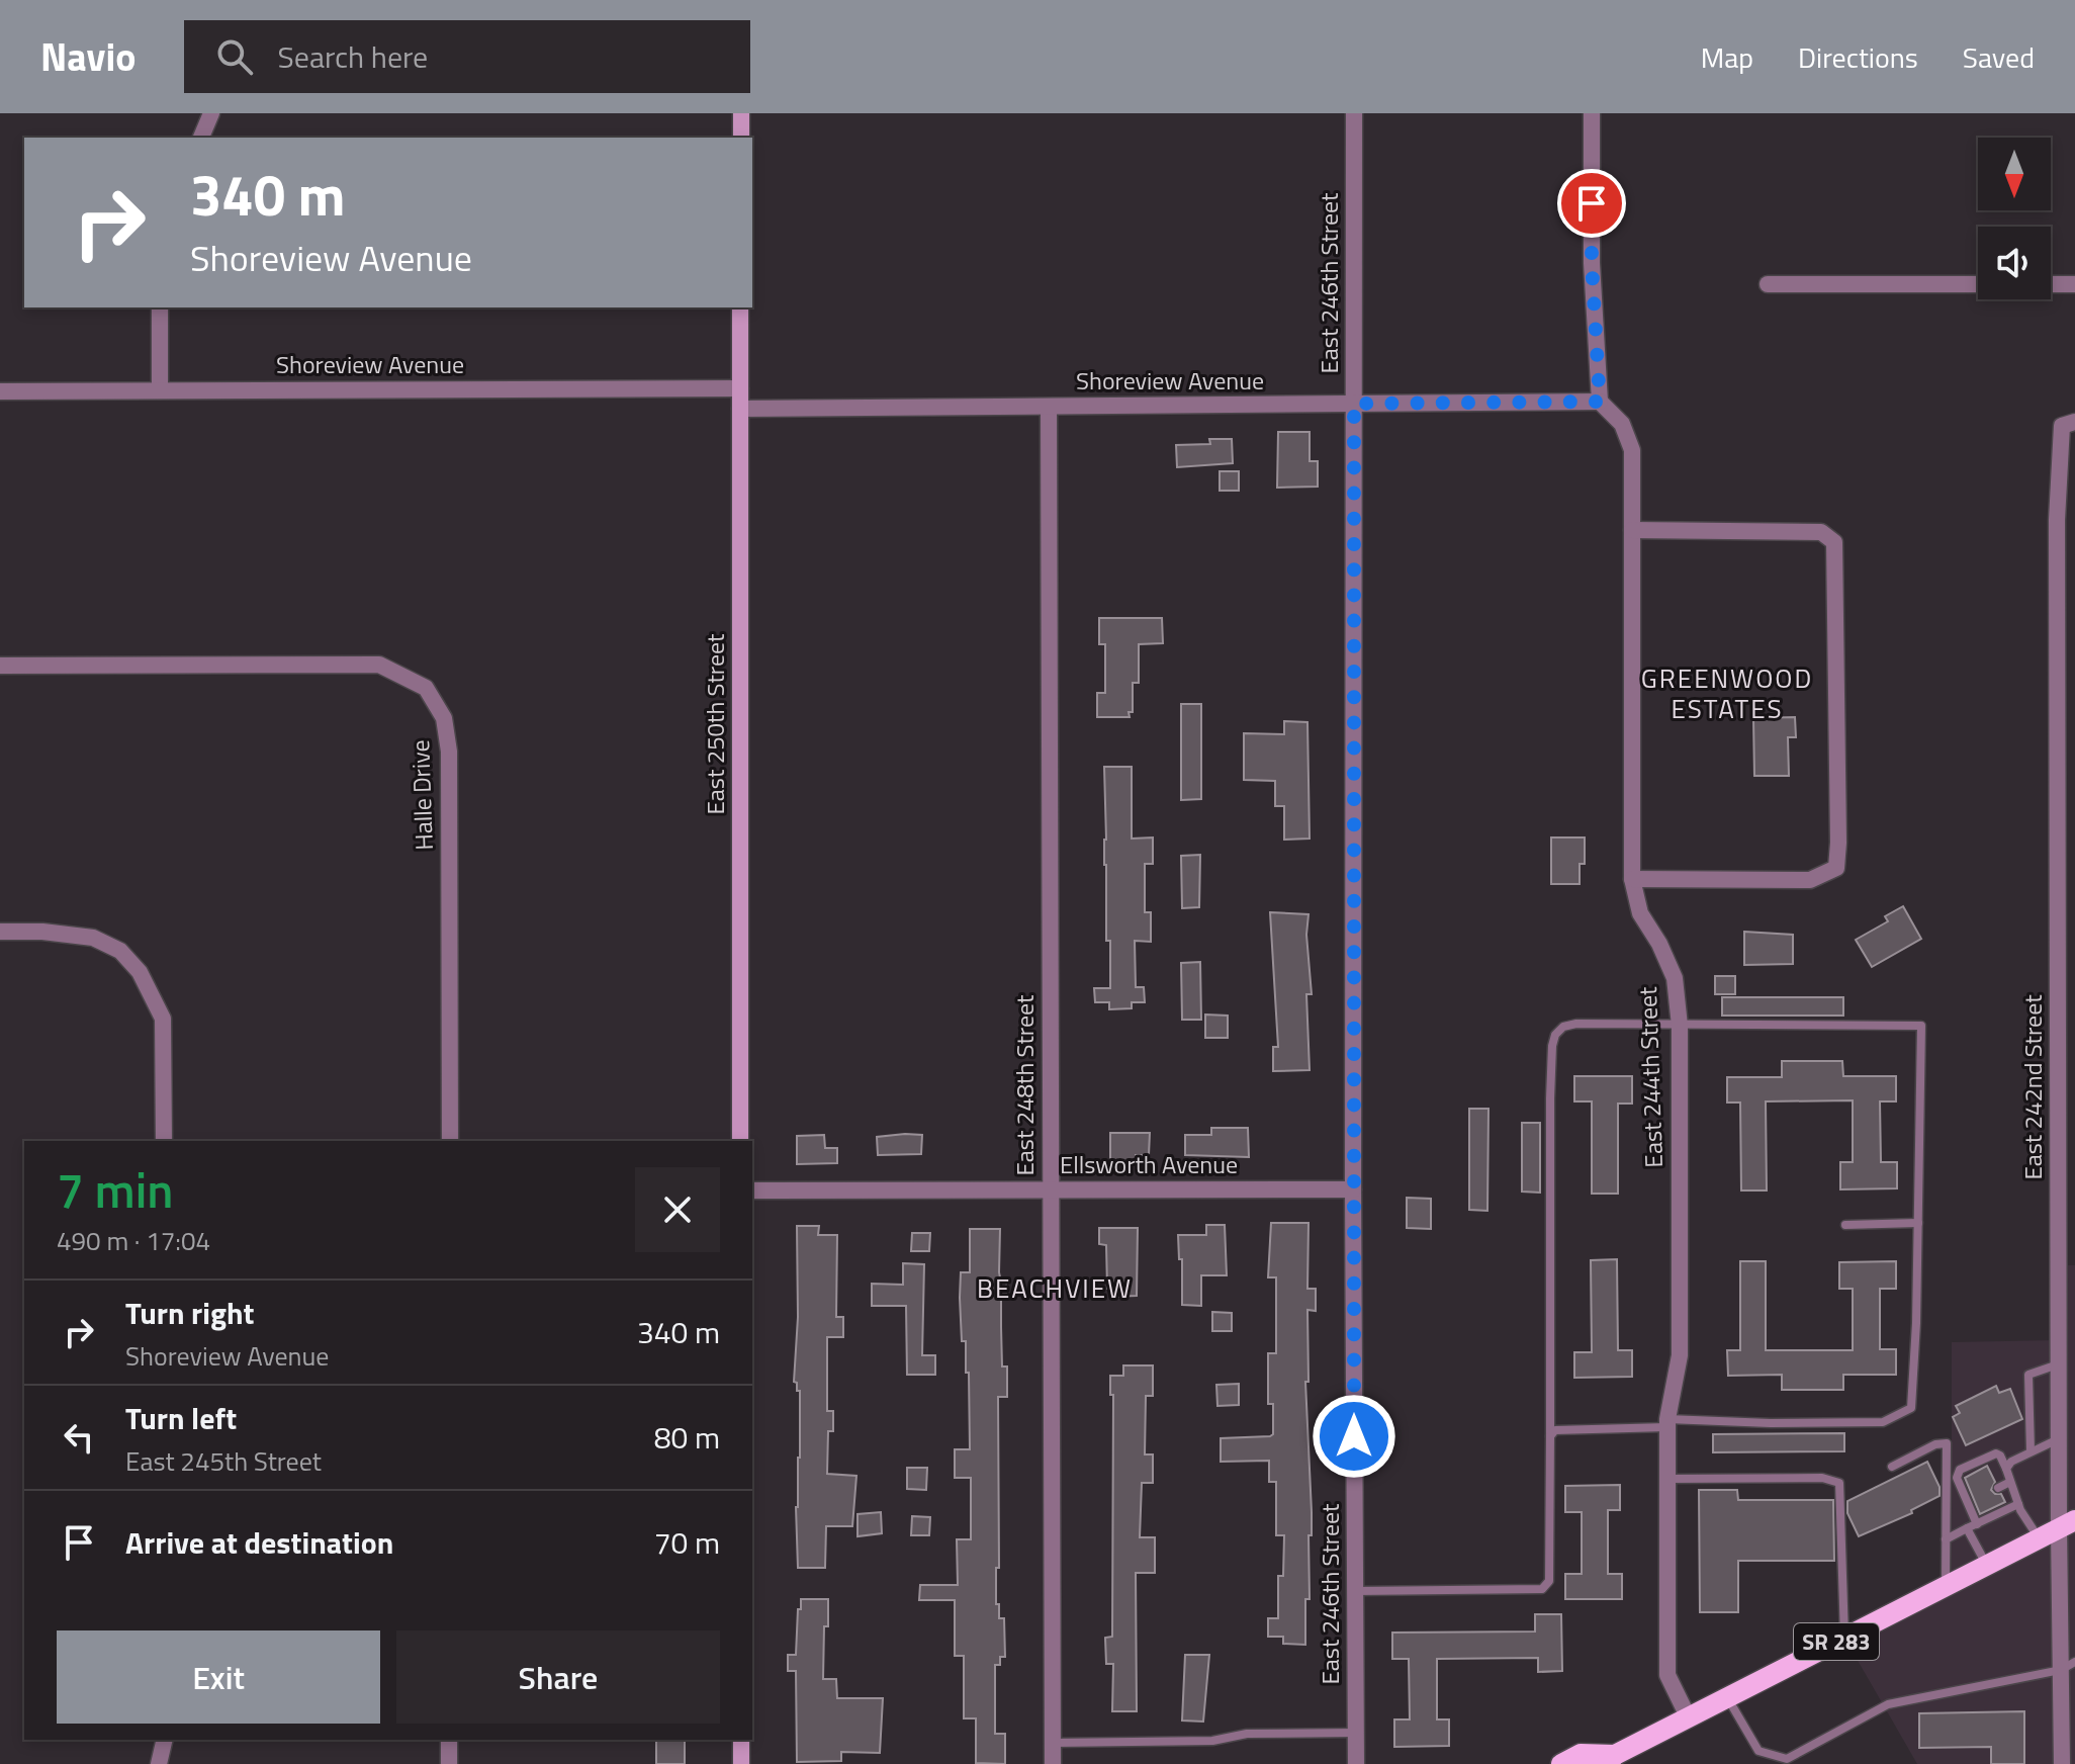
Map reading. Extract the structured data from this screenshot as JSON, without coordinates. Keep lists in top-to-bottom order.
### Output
{
  "streets": {
    "main road": ["SR 283"],
    "street": [
      "East 246th Street",
      "Shoreview Avenue",
      "East 250th Street",
      "Halle Drive",
      "East 244th Street",
      "East 248th Street",
      "East 242nd Street",
      "Ellsworth Avenue"
    ]
  },
  "crossings": [
    ["East 246th Street", "Shoreview Avenue"],
    ["East 246th Street", "Ellsworth Avenue"],
    ["Shoreview Avenue", "East 250th Street"],
    ["Shoreview Avenue", "East 244th Street"],
    ["Shoreview Avenue", "East 248th Street"],
    ["East 244th Street", "SR 283"],
    ["East 248th Street", "Ellsworth Avenue"],
    ["East 242nd Street", "SR 283"]
  ],
  "districts": ["GREENWOOD ESTATES", "BEACHVIEW"],
  "north": "bottom",
  "page": {
    "header": "Navio",
    "search": "Search here",
    "nav": ["Map", "Directions", "Saved"],
    "turn": ["340 m", "Shoreview Avenue"],
    "heading": ["7 min", "490 m · 17:04"],
    "list": [
      {
        "name": "Turn right",
        "note": "Shoreview Avenue",
        "value": "340 m"
      },
      {
        "name": "Turn left",
        "note": "East 245th Street",
        "value": "80 m"
      },
      {
        "name": "Arrive at destination",
        "value": "70 m"
      }
    ],
    "buttons": ["Exit", "Share"]
  }
}
